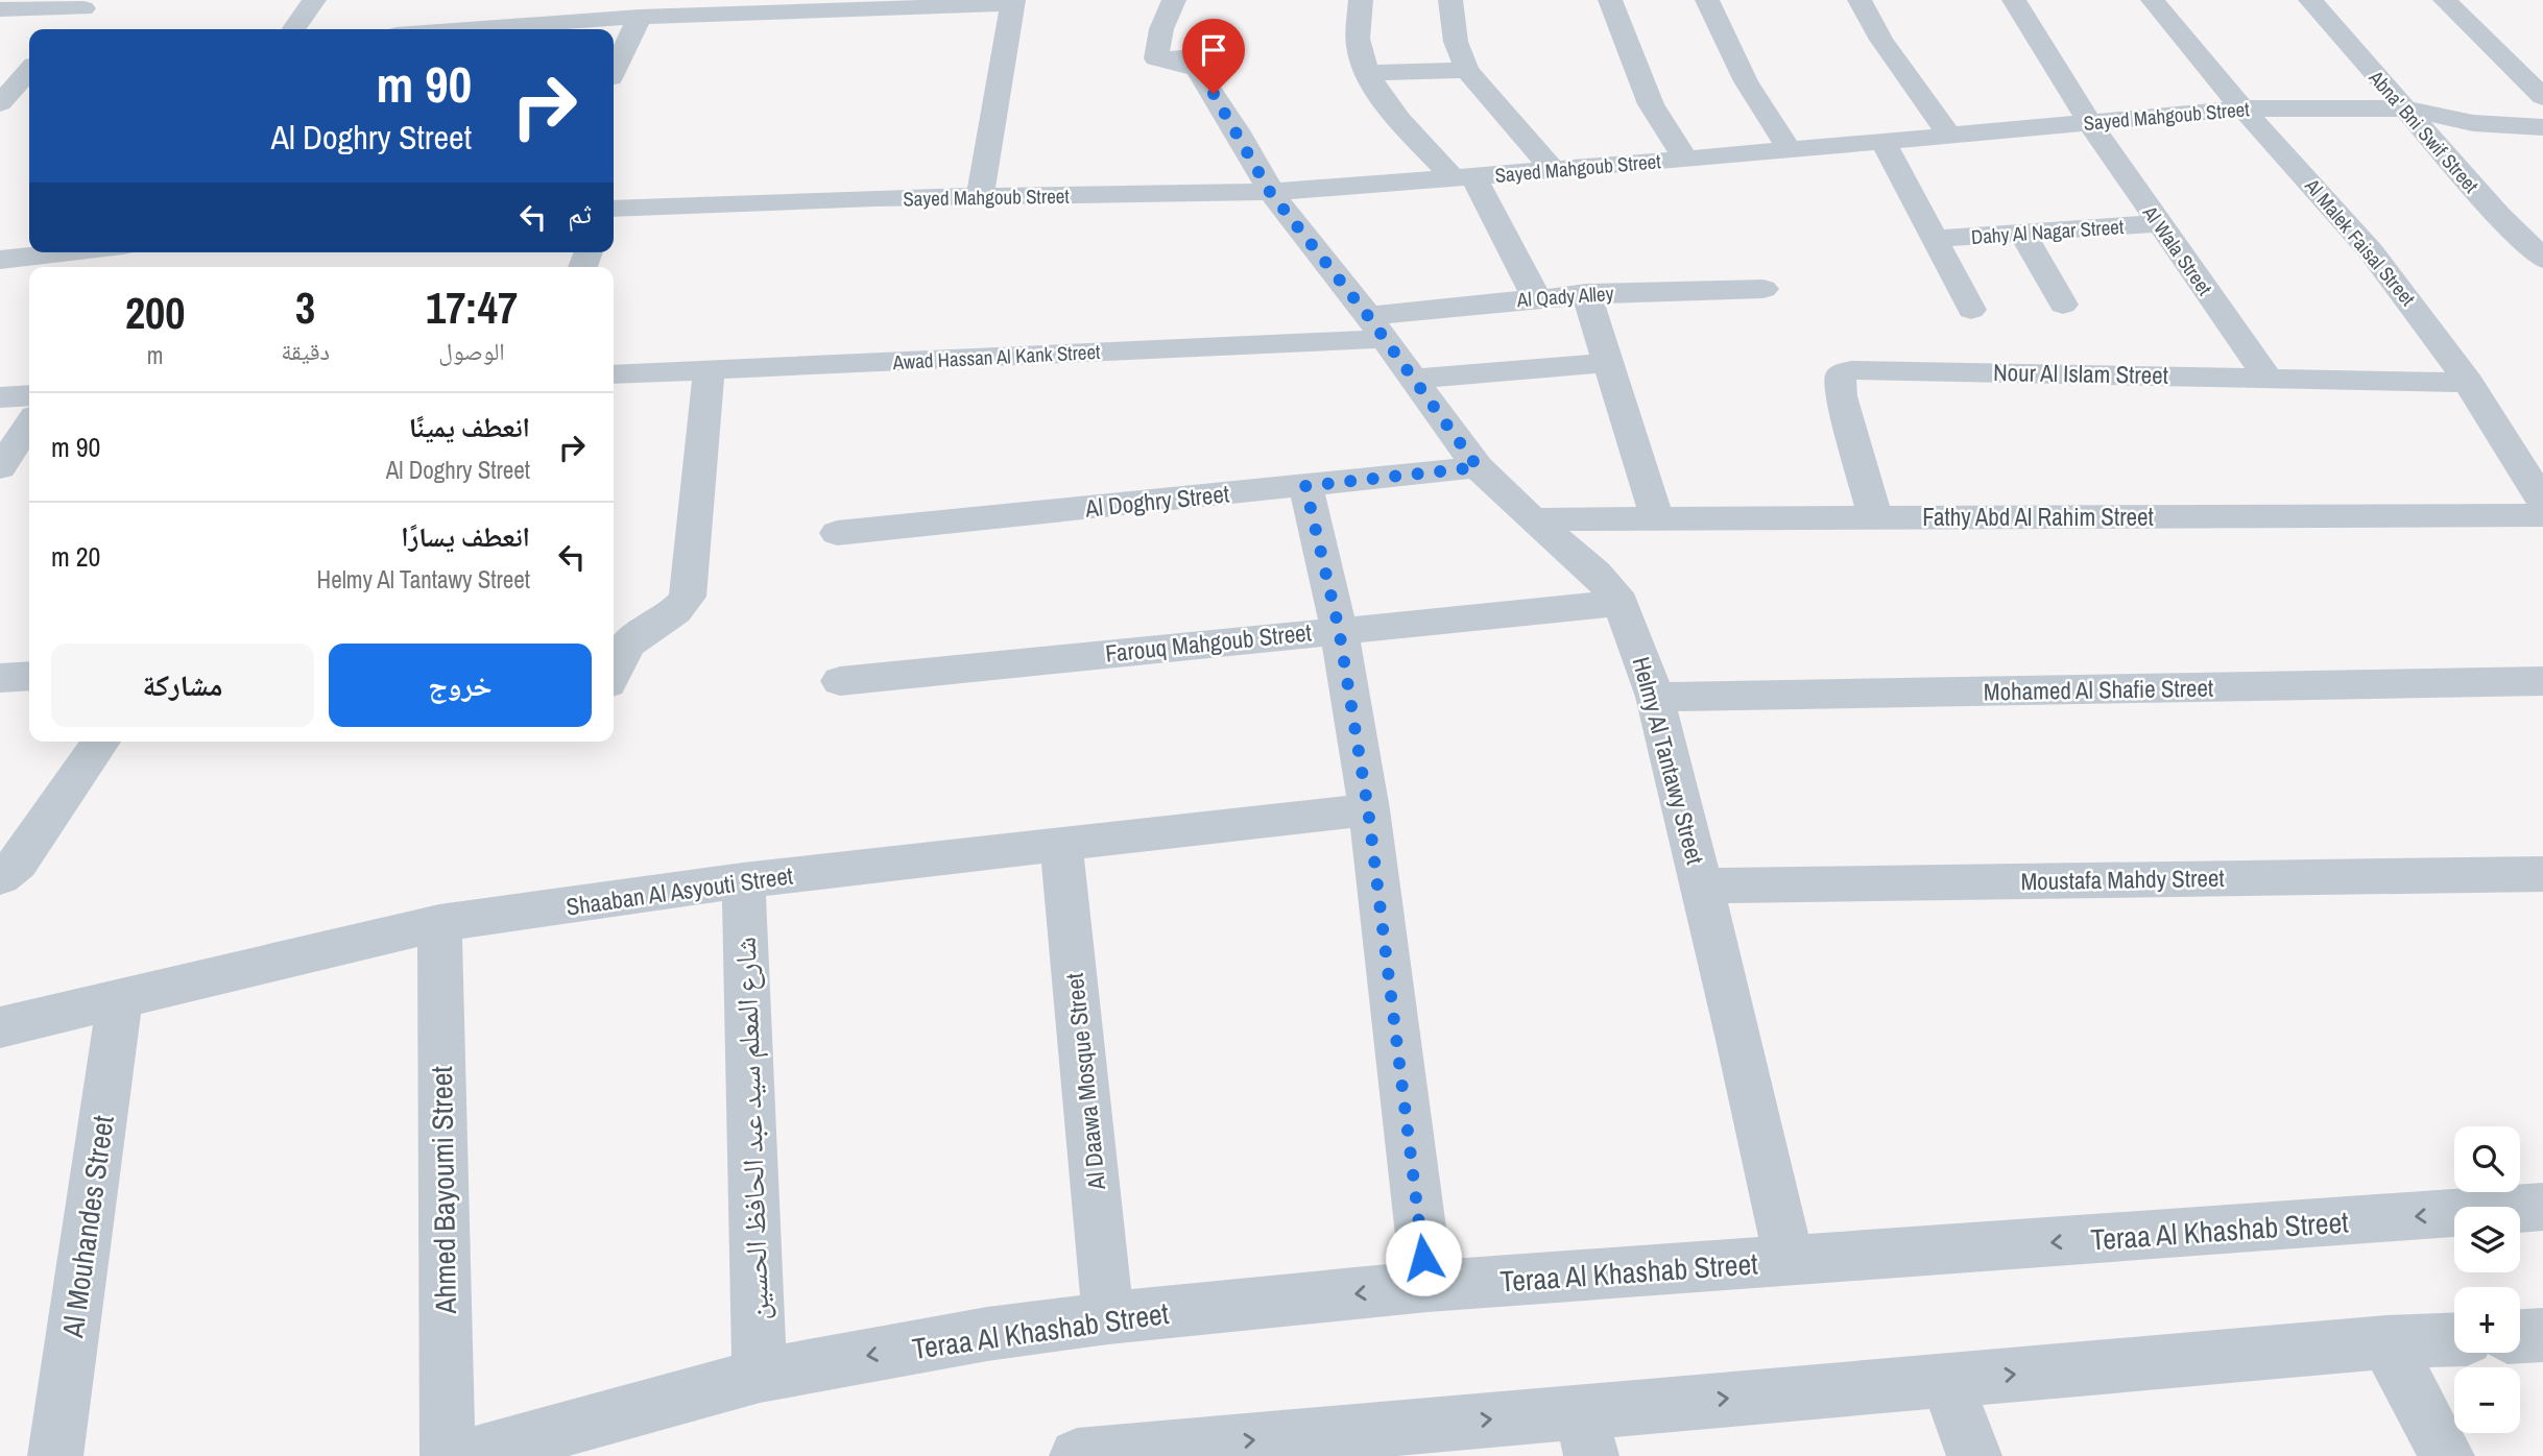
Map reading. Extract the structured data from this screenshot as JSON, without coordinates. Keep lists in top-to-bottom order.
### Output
{
  "streets": {
    "street": [
      "Sayed Mahgoub Street",
      "Abna' Bni Swif Street",
      "Dahy Al Nagar Street",
      "Al Malek Faisal Street",
      "Al Wala Street",
      "Al Qady Alley",
      "Awad Hassan Al Kank Street",
      "Nour Al Islam Street",
      "Al Doghry Street",
      "Fathy Abd Al Rahim Street",
      "Farouq Mahgoub Street",
      "Mohamed Al Shafie Street",
      "Helmy Al Tantawy Street",
      "Moustafa Mahdy Street",
      "Shaaban Al Asyouti Street",
      "Al Daawa Mosque Street",
      "شارع المعلم سيد عبد الحافظ الحسين",
      "Ahmed Bayoumi Street",
      "Al Mouhandes Street",
      "Teraa Al Khashab Street"
    ]
  },
  "crossings": [
    ["Sayed Mahgoub Street", "Abna' Bni Swif Street"],
    ["Sayed Mahgoub Street", "Al Malek Faisal Street"],
    ["Sayed Mahgoub Street", "Al Wala Street"],
    ["Sayed Mahgoub Street", "Helmy Al Tantawy Street"],
    ["Dahy Al Nagar Street", "Al Wala Street"],
    ["Al Malek Faisal Street", "Nour Al Islam Street"],
    ["Al Wala Street", "Nour Al Islam Street"],
    ["Al Qady Alley", "Awad Hassan Al Kank Street"],
    ["Al Qady Alley", "Helmy Al Tantawy Street"],
    ["Awad Hassan Al Kank Street", "Helmy Al Tantawy Street"],
    ["Nour Al Islam Street", "Fathy Abd Al Rahim Street"],
    ["Al Doghry Street", "Helmy Al Tantawy Street"],
    ["Fathy Abd Al Rahim Street", "Helmy Al Tantawy Street"],
    ["Farouq Mahgoub Street", "Helmy Al Tantawy Street"],
    ["Mohamed Al Shafie Street", "Helmy Al Tantawy Street"],
    ["Helmy Al Tantawy Street", "Moustafa Mahdy Street"],
    ["Helmy Al Tantawy Street", "Teraa Al Khashab Street"],
    ["Shaaban Al Asyouti Street", "Al Daawa Mosque Street"],
    ["Shaaban Al Asyouti Street", "شارع المعلم سيد عبد الحافظ الحسين"],
    ["Shaaban Al Asyouti Street", "Ahmed Bayoumi Street"],
    ["Shaaban Al Asyouti Street", "Al Mouhandes Street"],
    ["Al Daawa Mosque Street", "Teraa Al Khashab Street"],
    ["شارع المعلم سيد عبد الحافظ الحسين", "Teraa Al Khashab Street"]
  ],
  "page": {
    "turn": ["90 m", "Al Doghry Street"],
    "then": "ثم",
    "eta": [
      "17:47",
      "الوصول",
      "3",
      "دقيقة",
      "200",
      "m"
    ],
    "list": [
      {
        "name": "انعطف يمينًا",
        "note": "Al Doghry Street",
        "value": "90 m"
      },
      {
        "name": "انعطف يسارًا",
        "note": "Helmy Al Tantawy Street",
        "value": "20 m"
      }
    ],
    "buttons": ["خروج", "مشاركة"],
    "map_buttons": ["+", "−"]
  }
}
